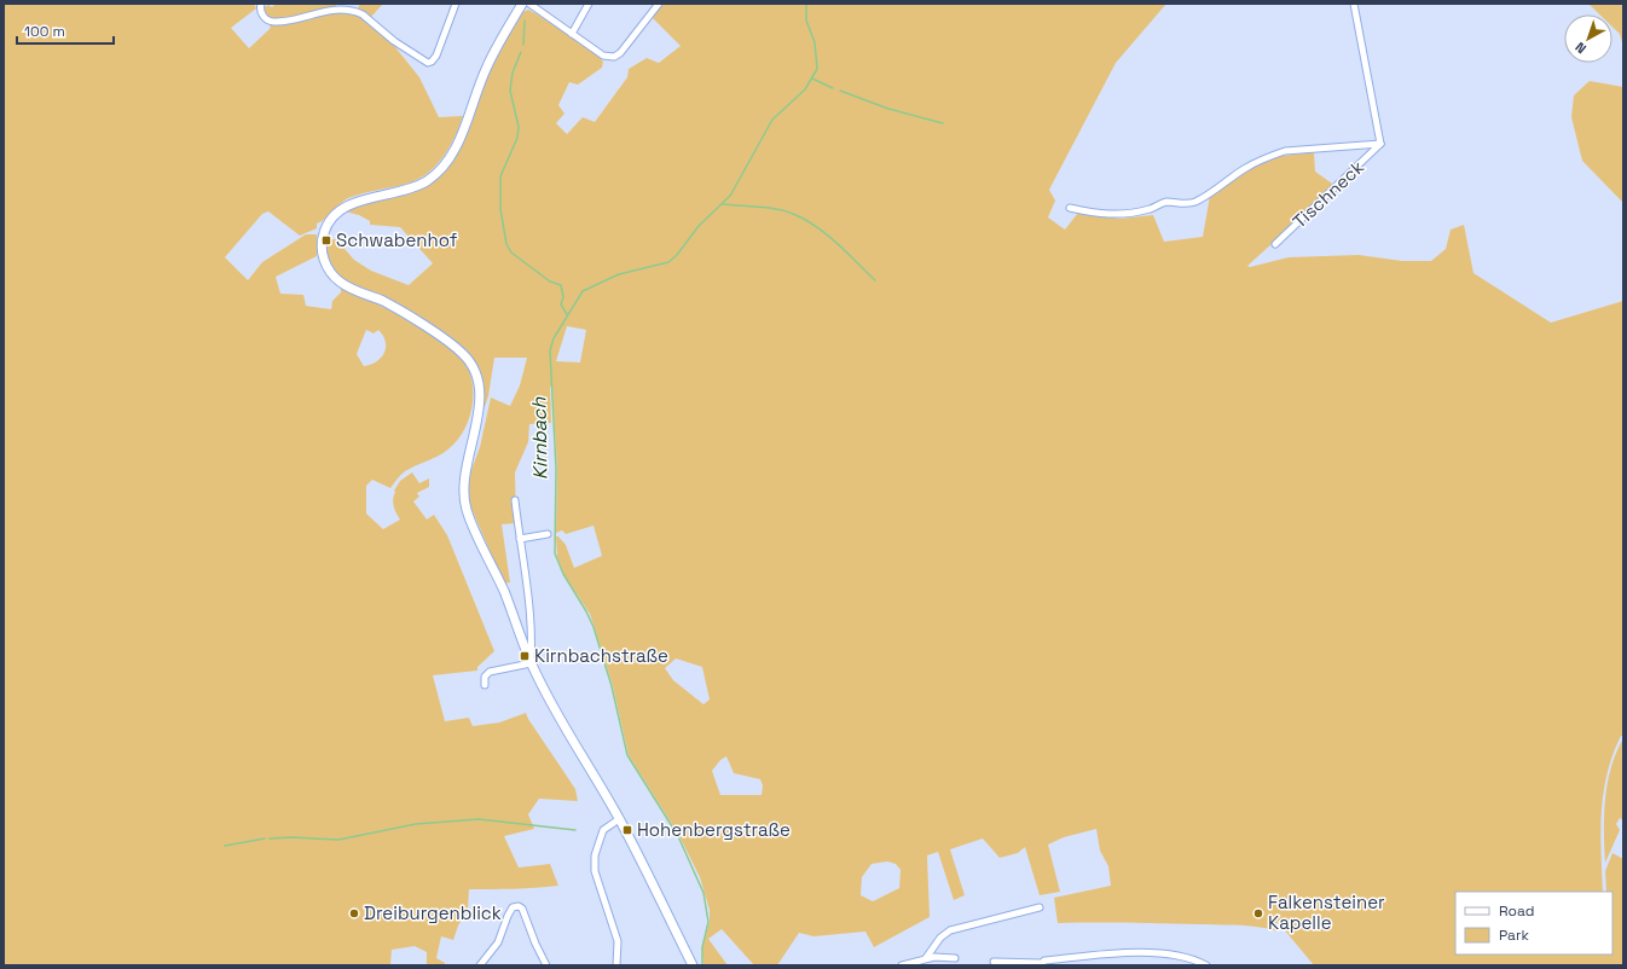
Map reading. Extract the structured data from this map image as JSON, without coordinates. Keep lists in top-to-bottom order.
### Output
{
  "streets": {
    "street": ["Tischneck"]
  },
  "water": ["Kirnbach"],
  "places": {
    "transit": ["Schwabenhof", "Kirnbachstraße", "Hohenbergstraße"],
    "other": ["Dreiburgenblick", "Falkensteiner Kapelle"]
  },
  "legend": ["Road", "Park"],
  "scale_bar": "100 m",
  "north": "bottom left"
}
